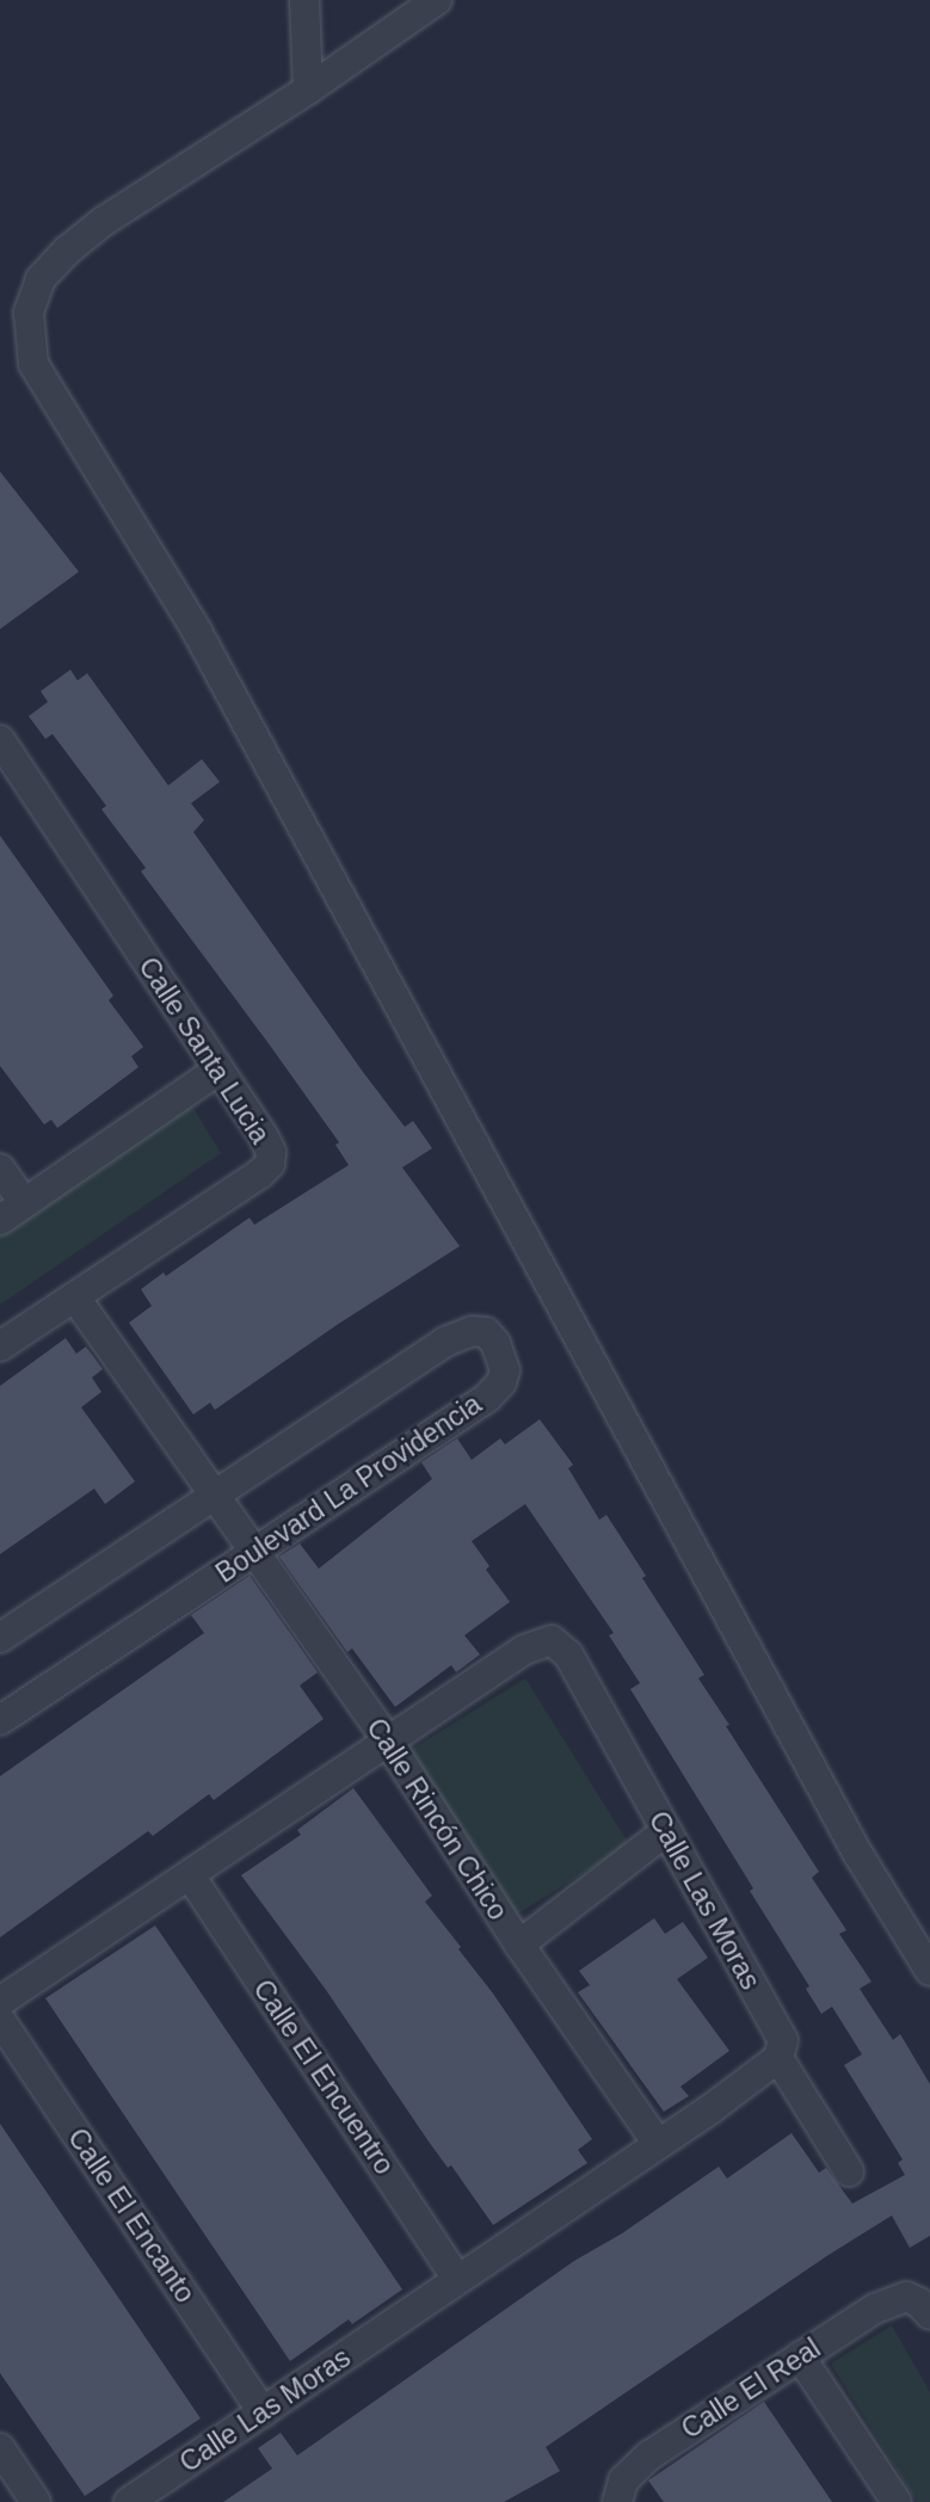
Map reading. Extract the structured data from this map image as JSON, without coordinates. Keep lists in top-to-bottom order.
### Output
{
  "streets": {
    "street": [
      "Calle Santa Lucia",
      "Boulevard La Providencia",
      "Calle Rincón Chico",
      "Calle Las Moras",
      "Calle El Encuentro",
      "Calle El Encanto",
      "Calle El Real"
    ]
  },
  "crossings": [
    ["Boulevard La Providencia", "Calle Rincón Chico"],
    ["Calle Rincón Chico", "Calle Las Moras"],
    ["Calle Las Moras", "Calle El Encuentro"],
    ["Calle Las Moras", "Calle El Encanto"]
  ]
}
